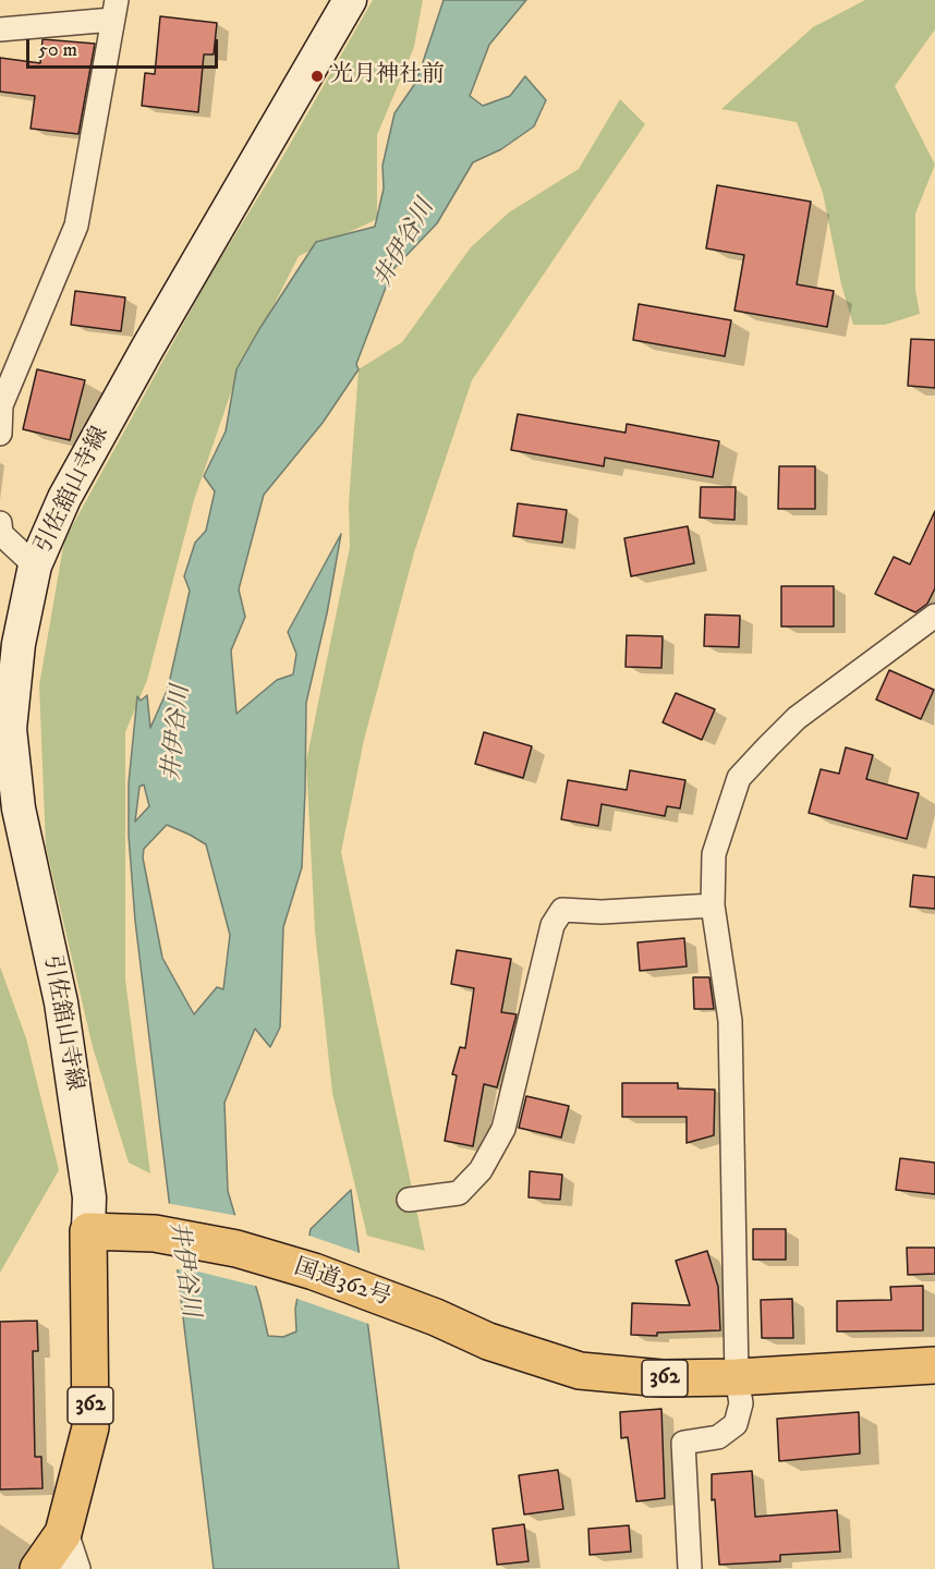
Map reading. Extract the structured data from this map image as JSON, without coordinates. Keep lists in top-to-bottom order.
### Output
{
  "streets": {
    "highway": ["国道362号", "362"],
    "main road": ["引佐舘山寺線"]
  },
  "crossings": [
    ["引佐舘山寺線", "国道362号"],
    ["引佐舘山寺線", "362"],
    ["国道362号", "362"]
  ],
  "water": ["井伊谷川"],
  "places": ["光月神社前"],
  "scale_bar": "50 m"
}
